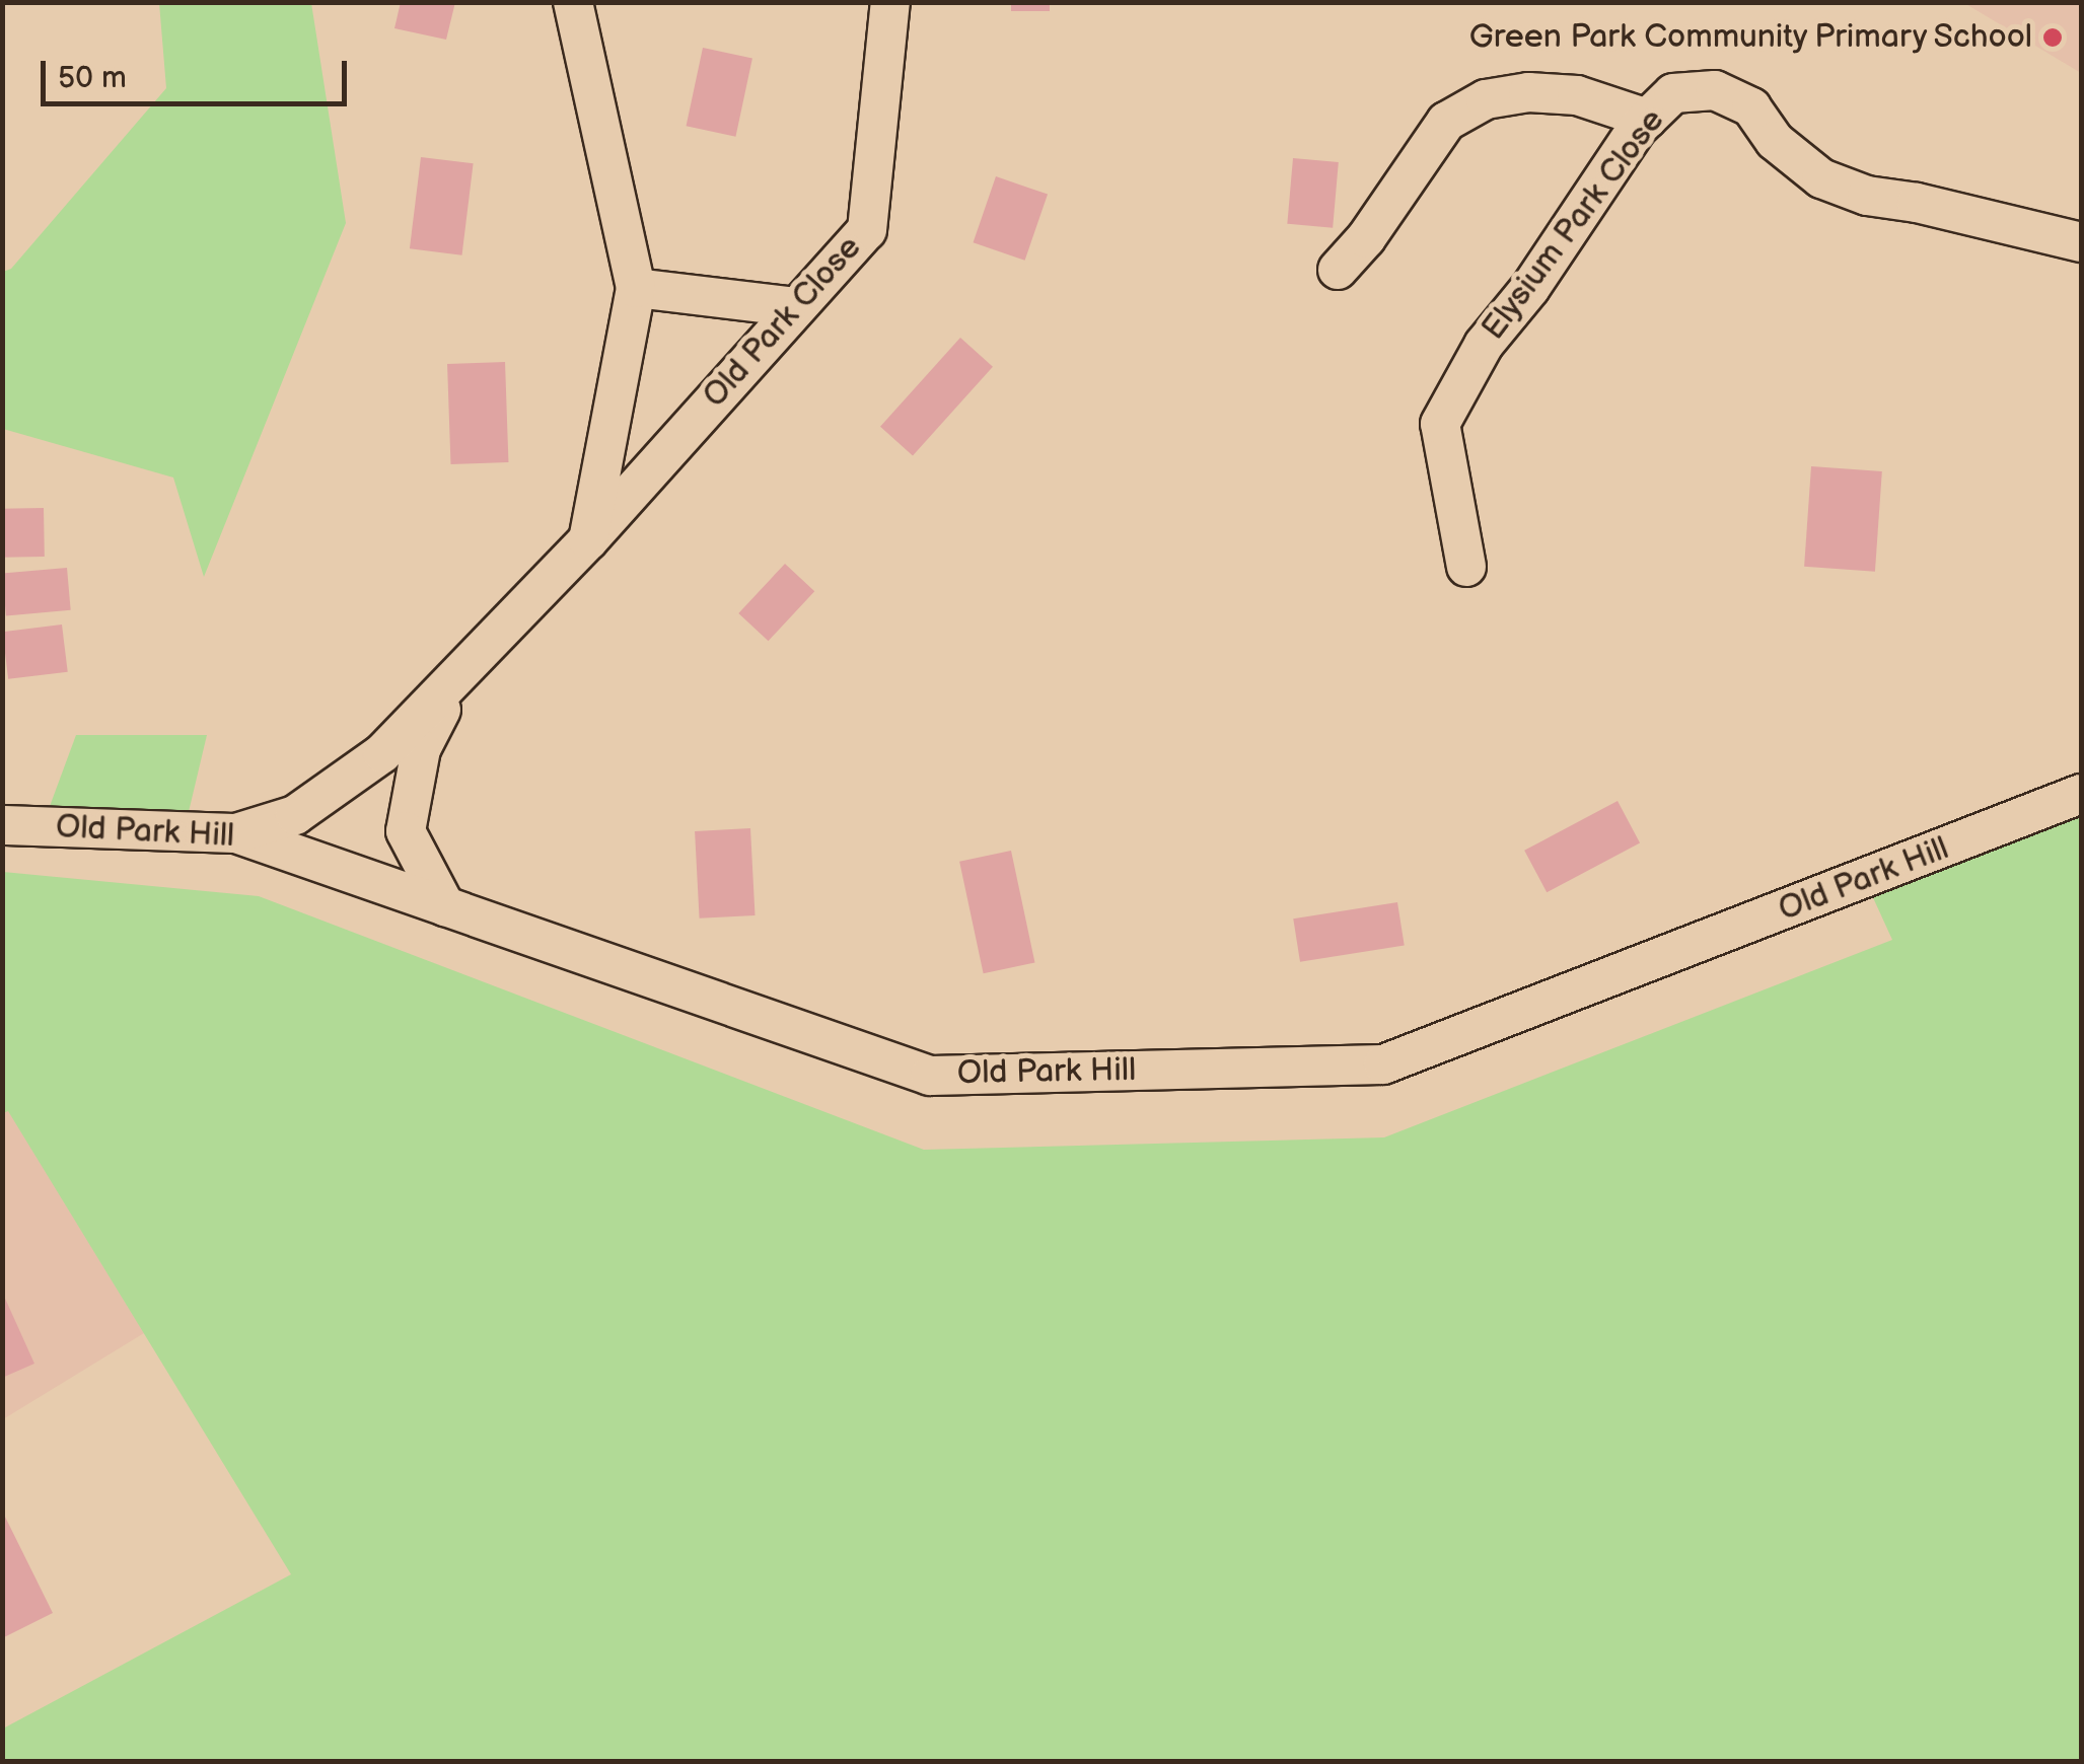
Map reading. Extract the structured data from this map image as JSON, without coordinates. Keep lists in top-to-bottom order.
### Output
{
  "streets": {
    "street": ["Elysium Park Close", "Old Park Close", "Old Park Hill"]
  },
  "crossings": [
    ["Old Park Close", "Old Park Hill"]
  ],
  "places": ["Green Park Community Primary School"],
  "scale_bar": "50 m"
}
